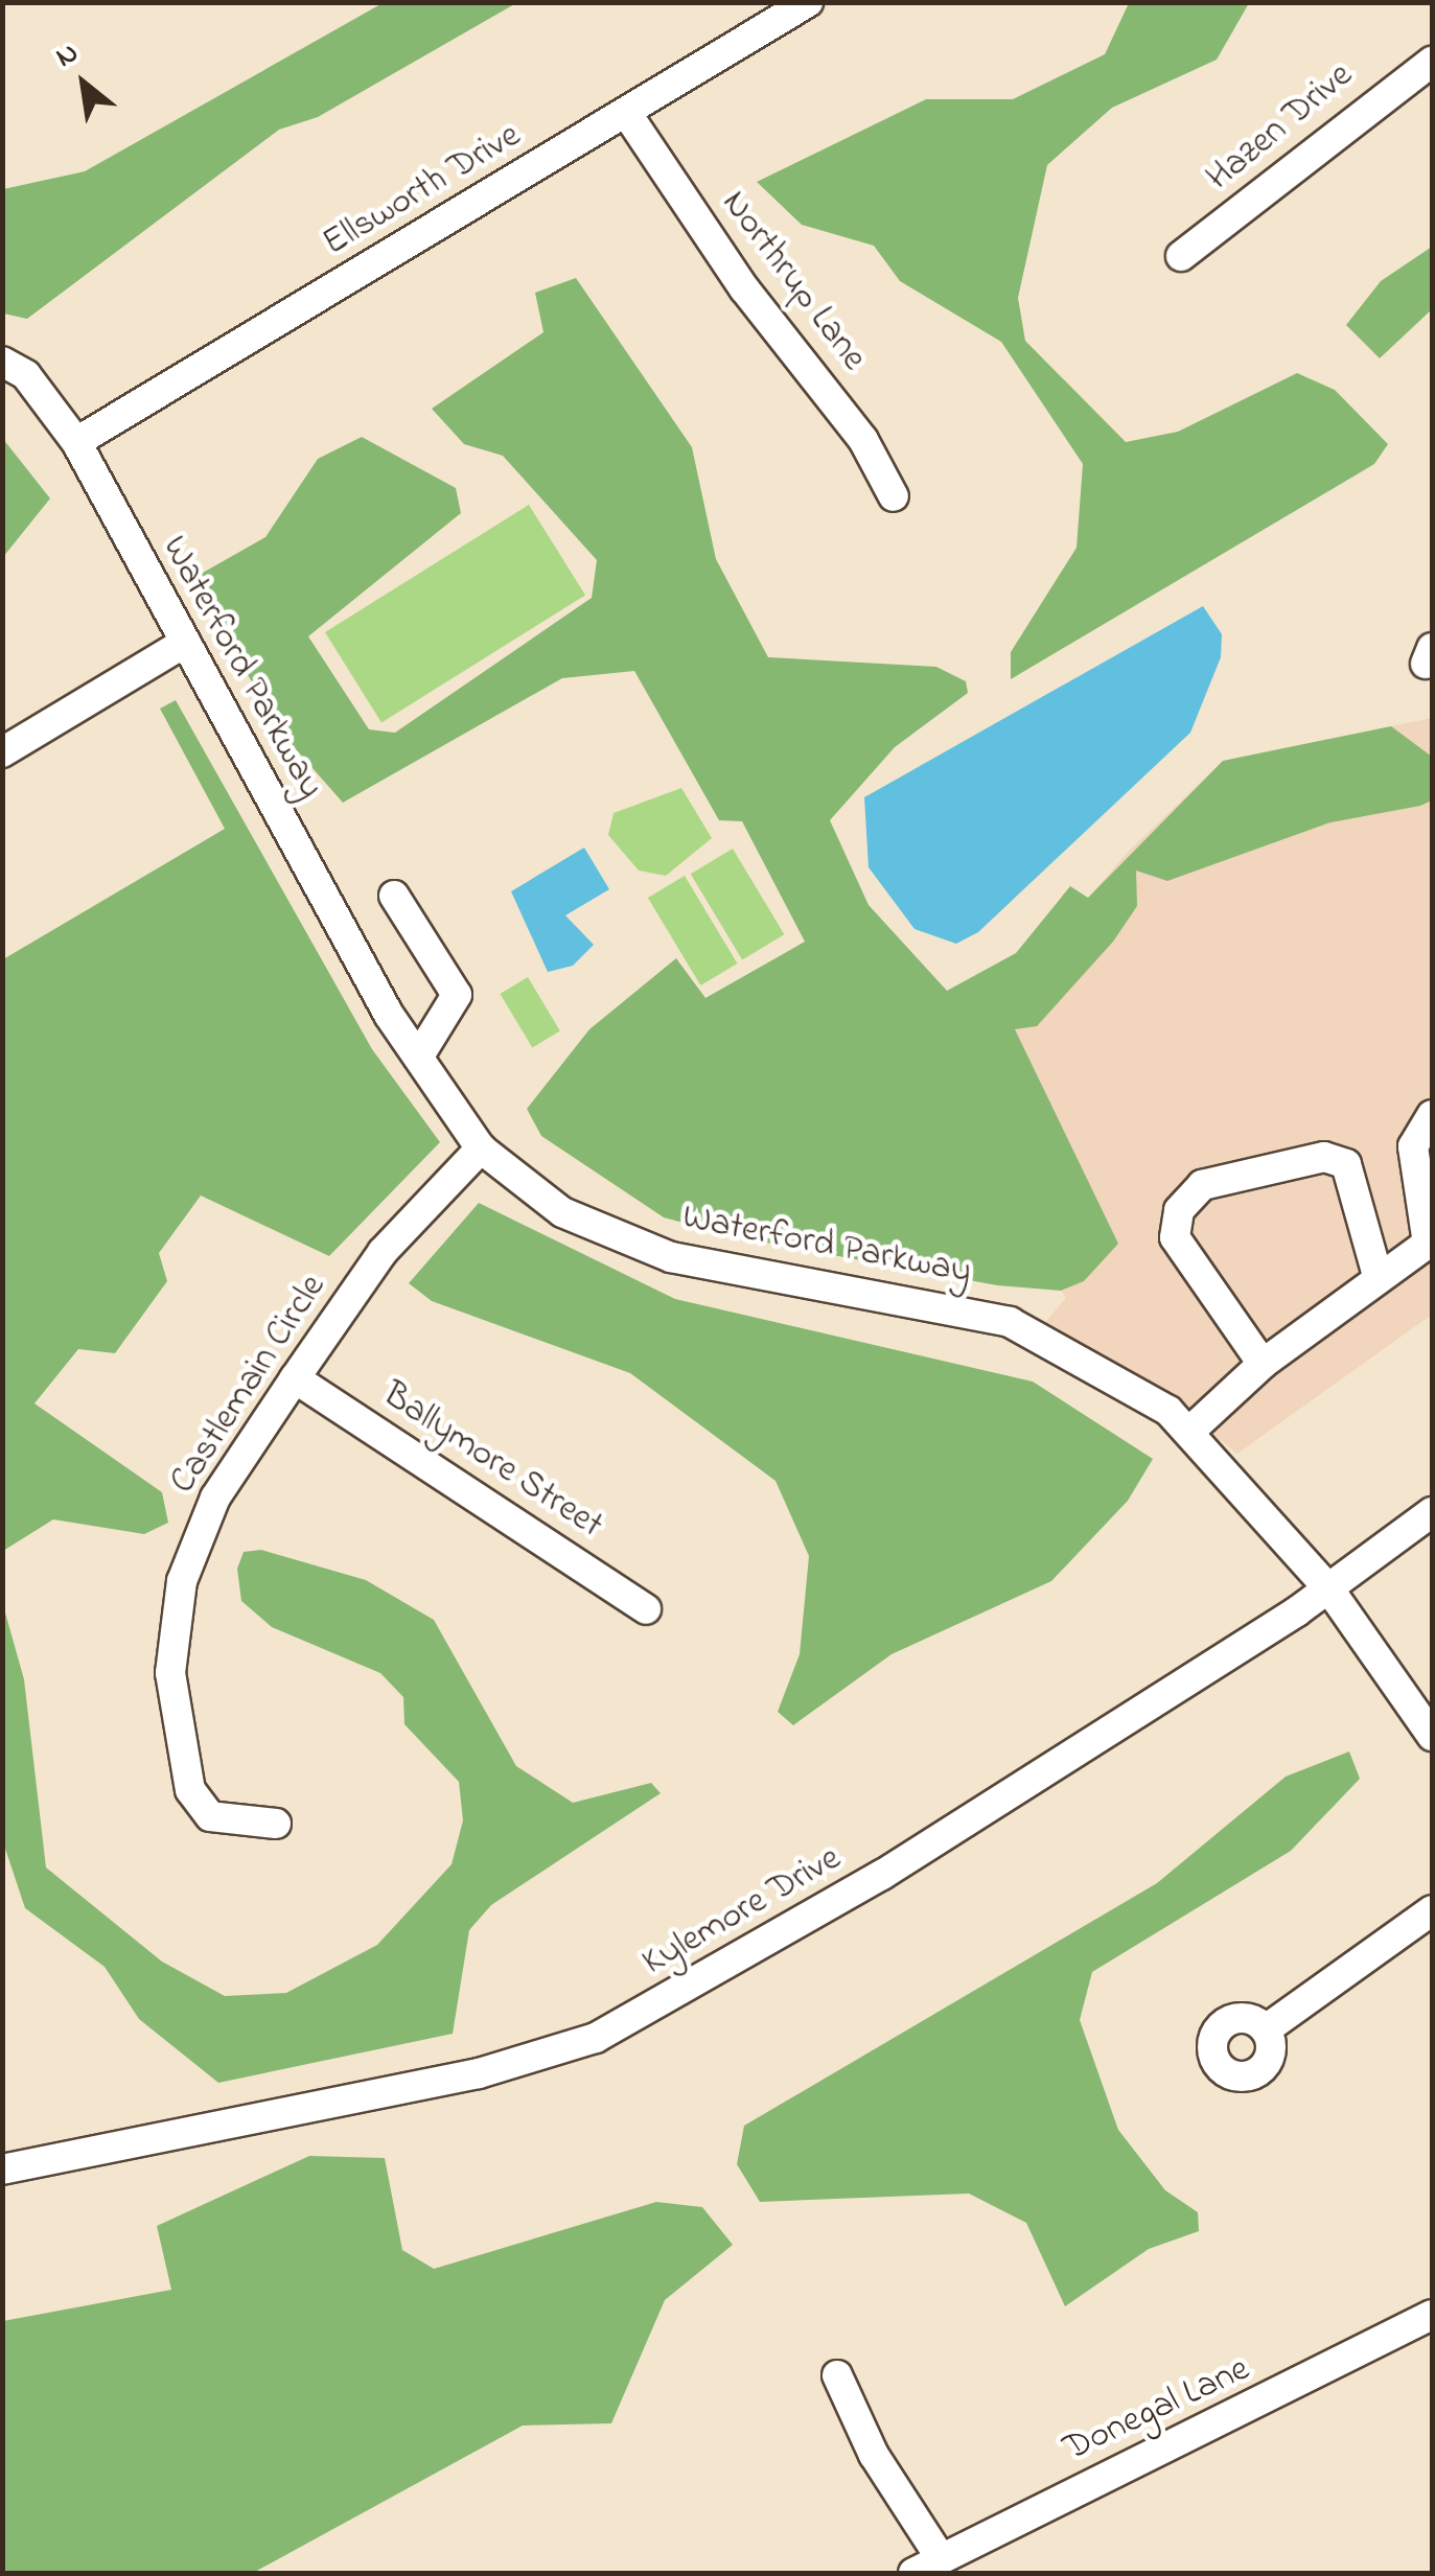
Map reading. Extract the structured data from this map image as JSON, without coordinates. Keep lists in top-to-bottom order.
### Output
{
  "streets": {
    "street": [
      "Hazen Drive",
      "Ellsworth Drive",
      "Northrup Lane",
      "Waterford Parkway",
      "Castlemain Circle",
      "Ballymore Street",
      "Kylemore Drive",
      "Donegal Lane"
    ]
  },
  "crossings": [
    ["Ellsworth Drive", "Northrup Lane"],
    ["Ellsworth Drive", "Waterford Parkway"],
    ["Waterford Parkway", "Castlemain Circle"],
    ["Waterford Parkway", "Kylemore Drive"],
    ["Castlemain Circle", "Ballymore Street"]
  ],
  "north": "top left"
}
